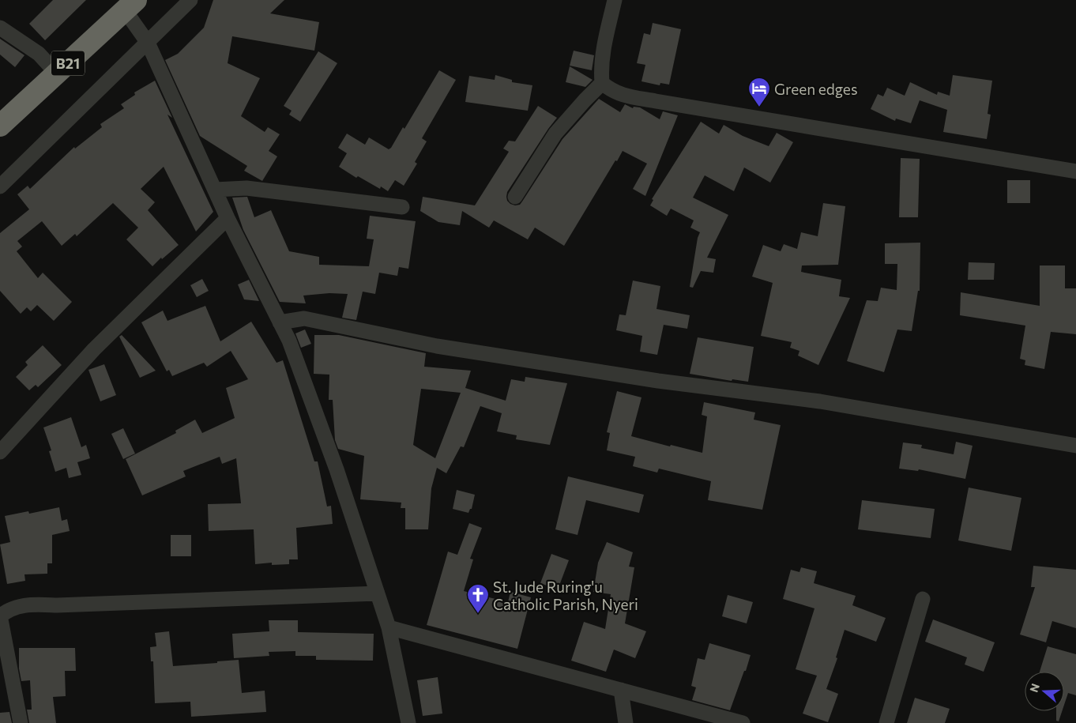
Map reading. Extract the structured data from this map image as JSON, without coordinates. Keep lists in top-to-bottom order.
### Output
{
  "streets": {
    "highway": ["B21"]
  },
  "places": {
    "hotel": ["Green edges"],
    "church": ["St. Jude Ruring'u Catholic Parish, Nyeri"]
  },
  "north": "left"
}
